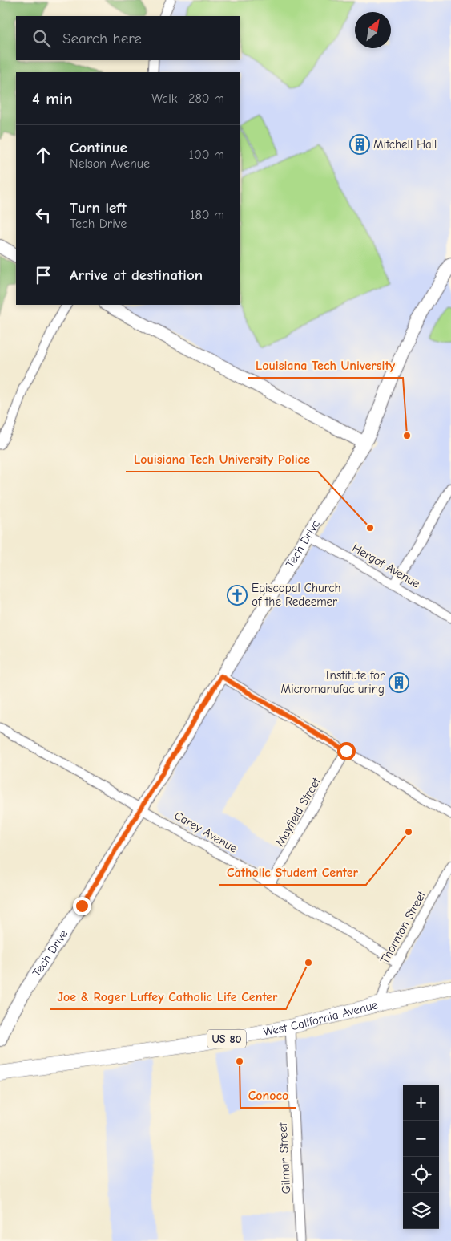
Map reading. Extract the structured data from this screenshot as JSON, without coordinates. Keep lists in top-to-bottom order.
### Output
{
  "streets": {
    "main road": ["Tech Drive", "West California Avenue", "US 80"],
    "street": [
      "Hergot Avenue",
      "Mayfield Street",
      "Carey Avenue",
      "Thornton Street",
      "Gilman Street"
    ]
  },
  "crossings": [
    ["Tech Drive", "Hergot Avenue"],
    ["Tech Drive", "Carey Avenue"],
    ["Mayfield Street", "Carey Avenue"],
    ["Carey Avenue", "Thornton Street"],
    ["Thornton Street", "West California Avenue"],
    ["West California Avenue", "Gilman Street"]
  ],
  "places": {
    "building": ["Mitchell Hall", "Institute for Micromanufacturing"],
    "other": [
      "Louisiana Tech University",
      "Louisiana Tech University Police",
      "Catholic Student Center",
      "Joe & Roger Luffey Catholic Life Center",
      "Conoco"
    ],
    "church": ["Episcopal Church of the Redeemer"]
  },
  "north": "top right",
  "page": {
    "search": "Search here",
    "heading": ["4 min", "Walk · 280 m"],
    "list": [
      ["Continue", "Nelson Avenue", "100 m"],
      ["Turn left", "Tech Drive", "180 m"],
      "Arrive at destination"
    ],
    "map_buttons": ["+", "−"]
  }
}
